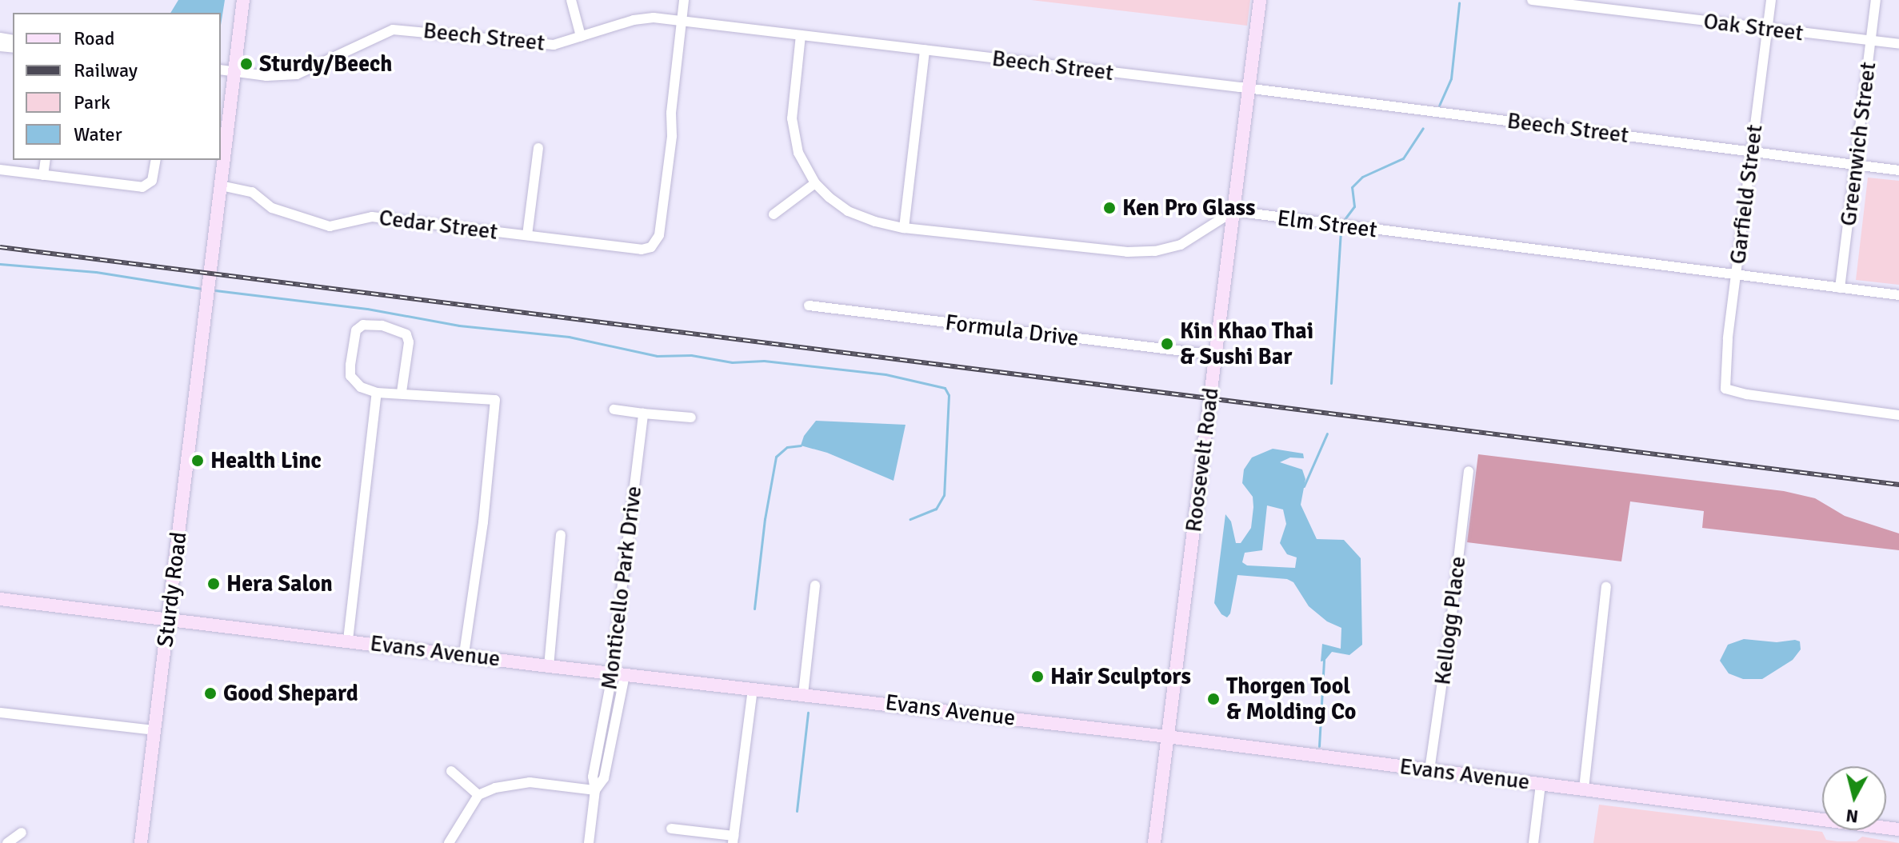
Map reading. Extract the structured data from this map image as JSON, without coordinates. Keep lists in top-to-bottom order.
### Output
{
  "streets": {
    "street": [
      "Oak Street",
      "Beech Street",
      "Greenwich Street",
      "Garfield Street",
      "Elm Street",
      "Cedar Street",
      "Formula Drive",
      "Roosevelt Road",
      "Monticello Park Drive",
      "Sturdy Road",
      "Kellogg Place",
      "Evans Avenue"
    ]
  },
  "crossings": [
    ["Oak Street", "Greenwich Street"],
    ["Oak Street", "Garfield Street"],
    ["Beech Street", "Greenwich Street"],
    ["Beech Street", "Garfield Street"],
    ["Beech Street", "Cedar Street"],
    ["Beech Street", "Roosevelt Road"],
    ["Beech Street", "Sturdy Road"],
    ["Greenwich Street", "Elm Street"],
    ["Garfield Street", "Elm Street"],
    ["Elm Street", "Roosevelt Road"],
    ["Cedar Street", "Sturdy Road"],
    ["Formula Drive", "Roosevelt Road"],
    ["Roosevelt Road", "Evans Avenue"],
    ["Monticello Park Drive", "Evans Avenue"],
    ["Sturdy Road", "Evans Avenue"],
    ["Kellogg Place", "Evans Avenue"]
  ],
  "places": [
    "Sturdy/Beech",
    "Ken Pro Glass",
    "Kin Khao Thai & Sushi Bar",
    "Health Linc",
    "Hera Salon",
    "Hair Sculptors",
    "Good Shepard",
    "Thorgen Tool & Molding Co"
  ],
  "legend": [
    "Road",
    "Railway",
    "Park",
    "Water"
  ],
  "north": "bottom"
}
